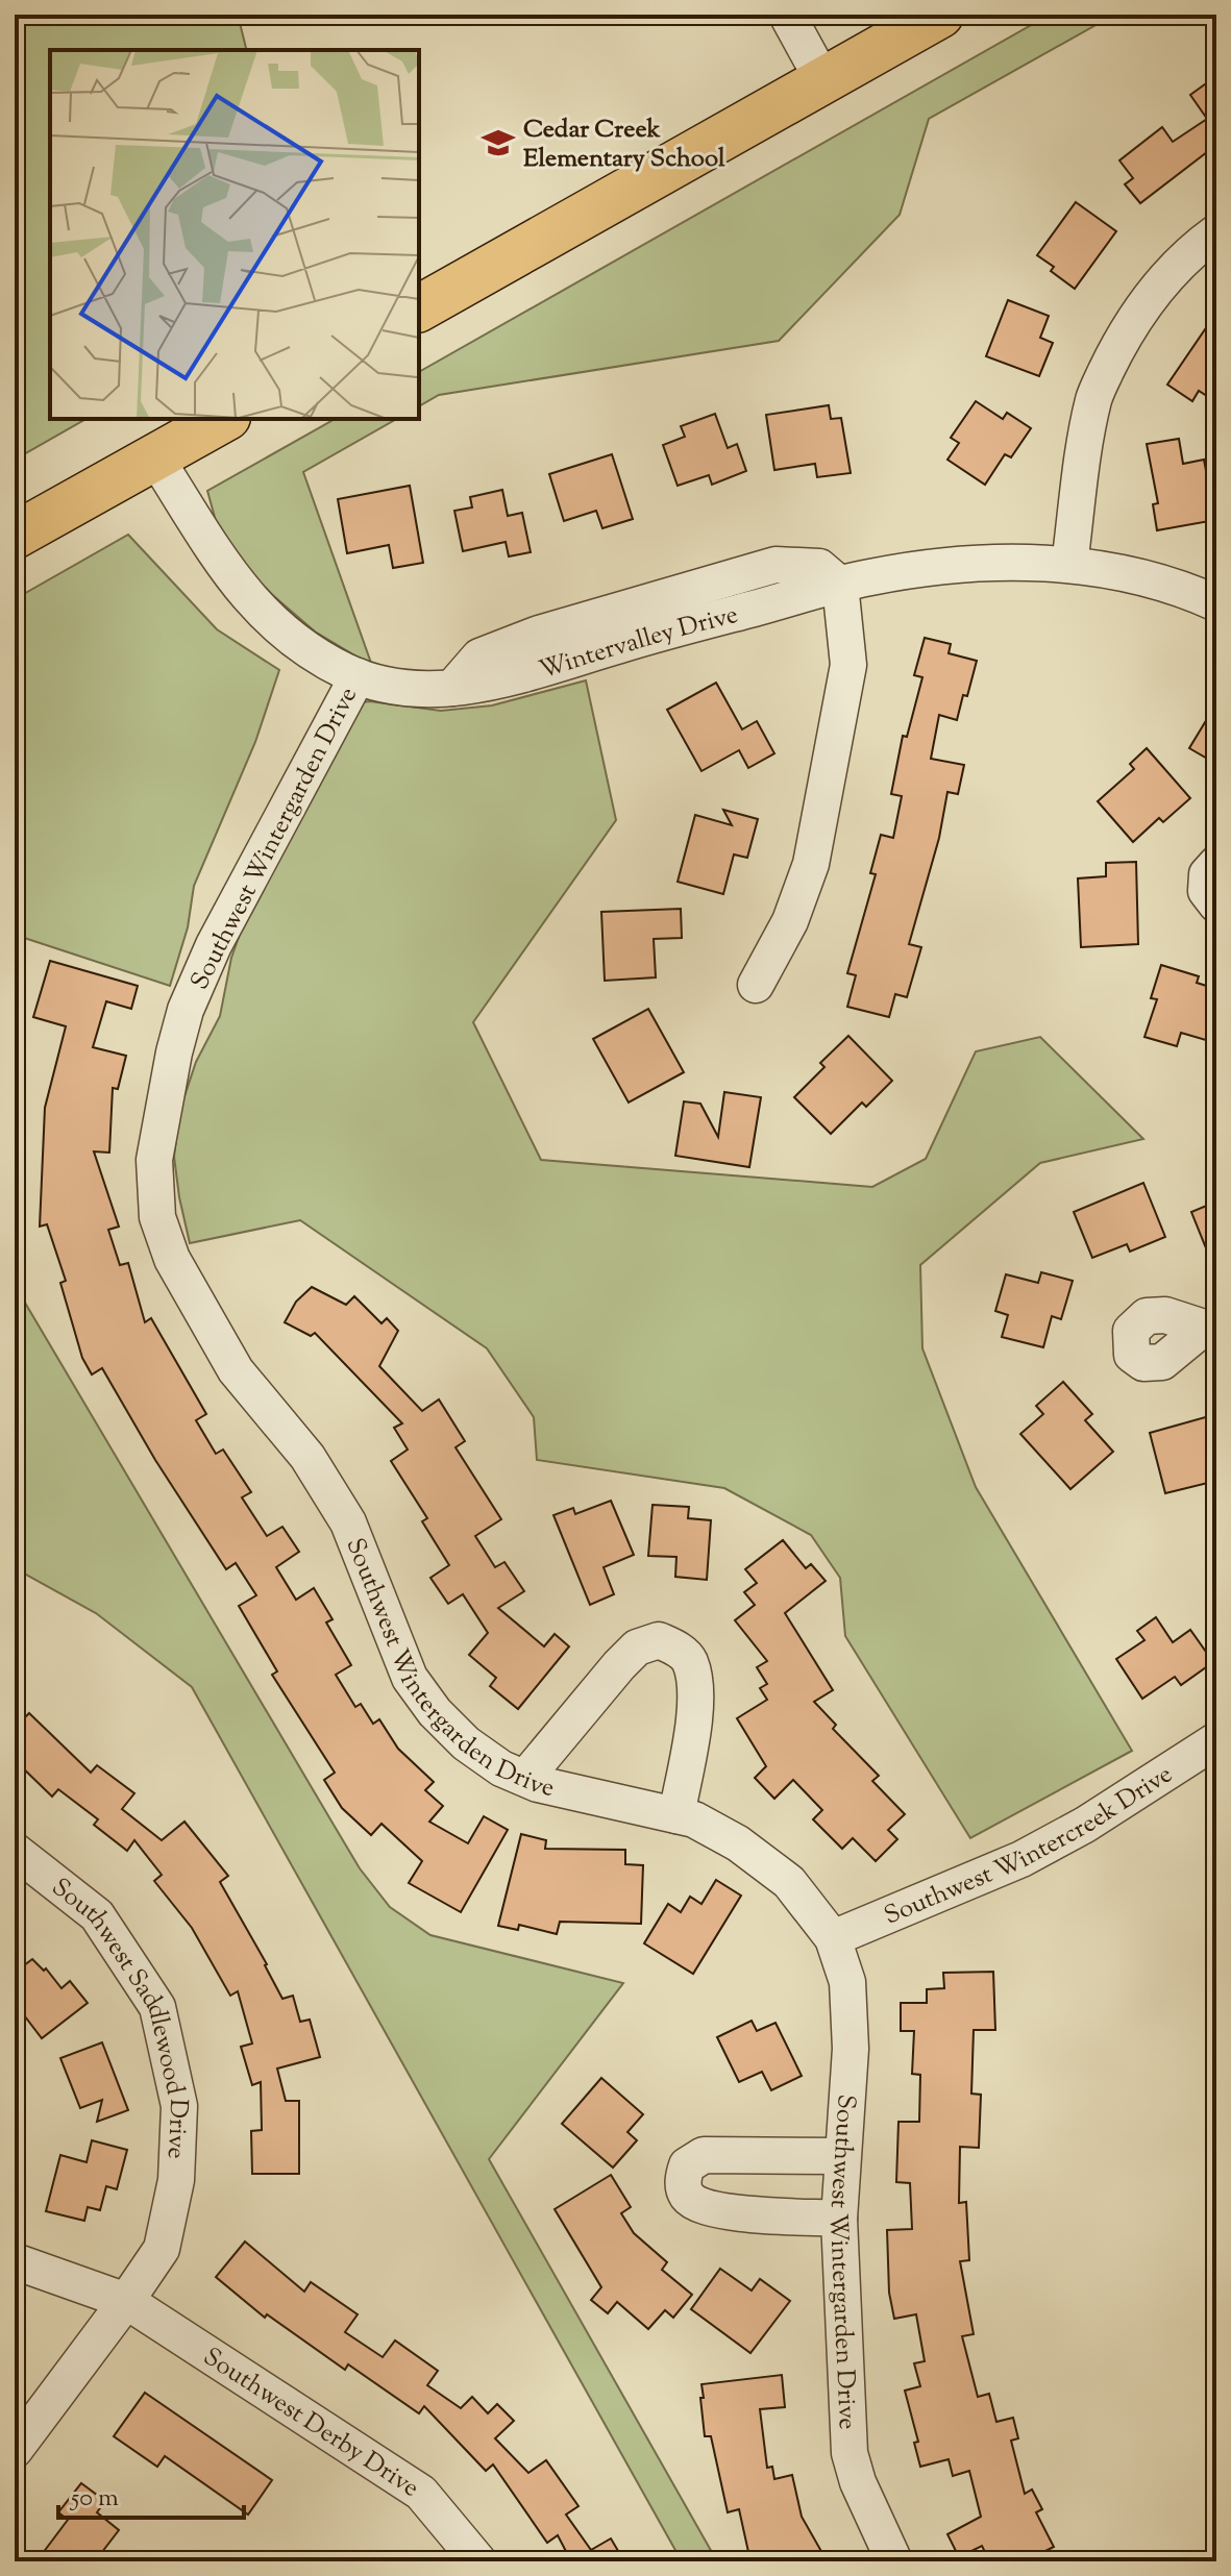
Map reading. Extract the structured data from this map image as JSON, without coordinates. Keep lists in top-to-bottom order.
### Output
{
  "streets": {
    "street": [
      "Wintervalley Drive",
      "Southwest Wintergarden Drive",
      "Southwest Wintercreek Drive",
      "Southwest Saddlewood Drive",
      "Southwest Derby Drive"
    ]
  },
  "crossings": [
    ["Wintervalley Drive", "Southwest Wintergarden Drive"],
    ["Southwest Wintergarden Drive", "Southwest Wintercreek Drive"],
    ["Southwest Saddlewood Drive", "Southwest Derby Drive"]
  ],
  "places": {
    "school or university": ["Cedar Creek Elementary School"]
  },
  "scale_bar": "50 m"
}
